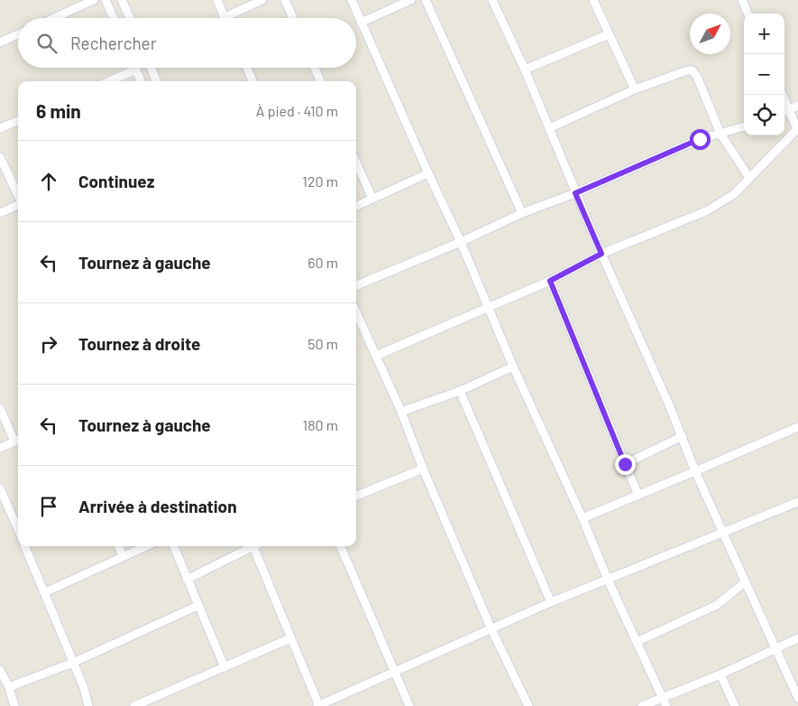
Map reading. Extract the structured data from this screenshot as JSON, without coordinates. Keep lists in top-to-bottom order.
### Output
{
  "north": "top right",
  "page": {
    "map_buttons": ["+", "−"],
    "search": "Rechercher",
    "heading": ["6 min", "À pied · 410 m"],
    "list": [
      ["Continuez", "120 m"],
      ["Tournez à gauche", "60 m"],
      ["Tournez à droite", "50 m"],
      ["Tournez à gauche", "180 m"],
      "Arrivée à destination"
    ]
  }
}
